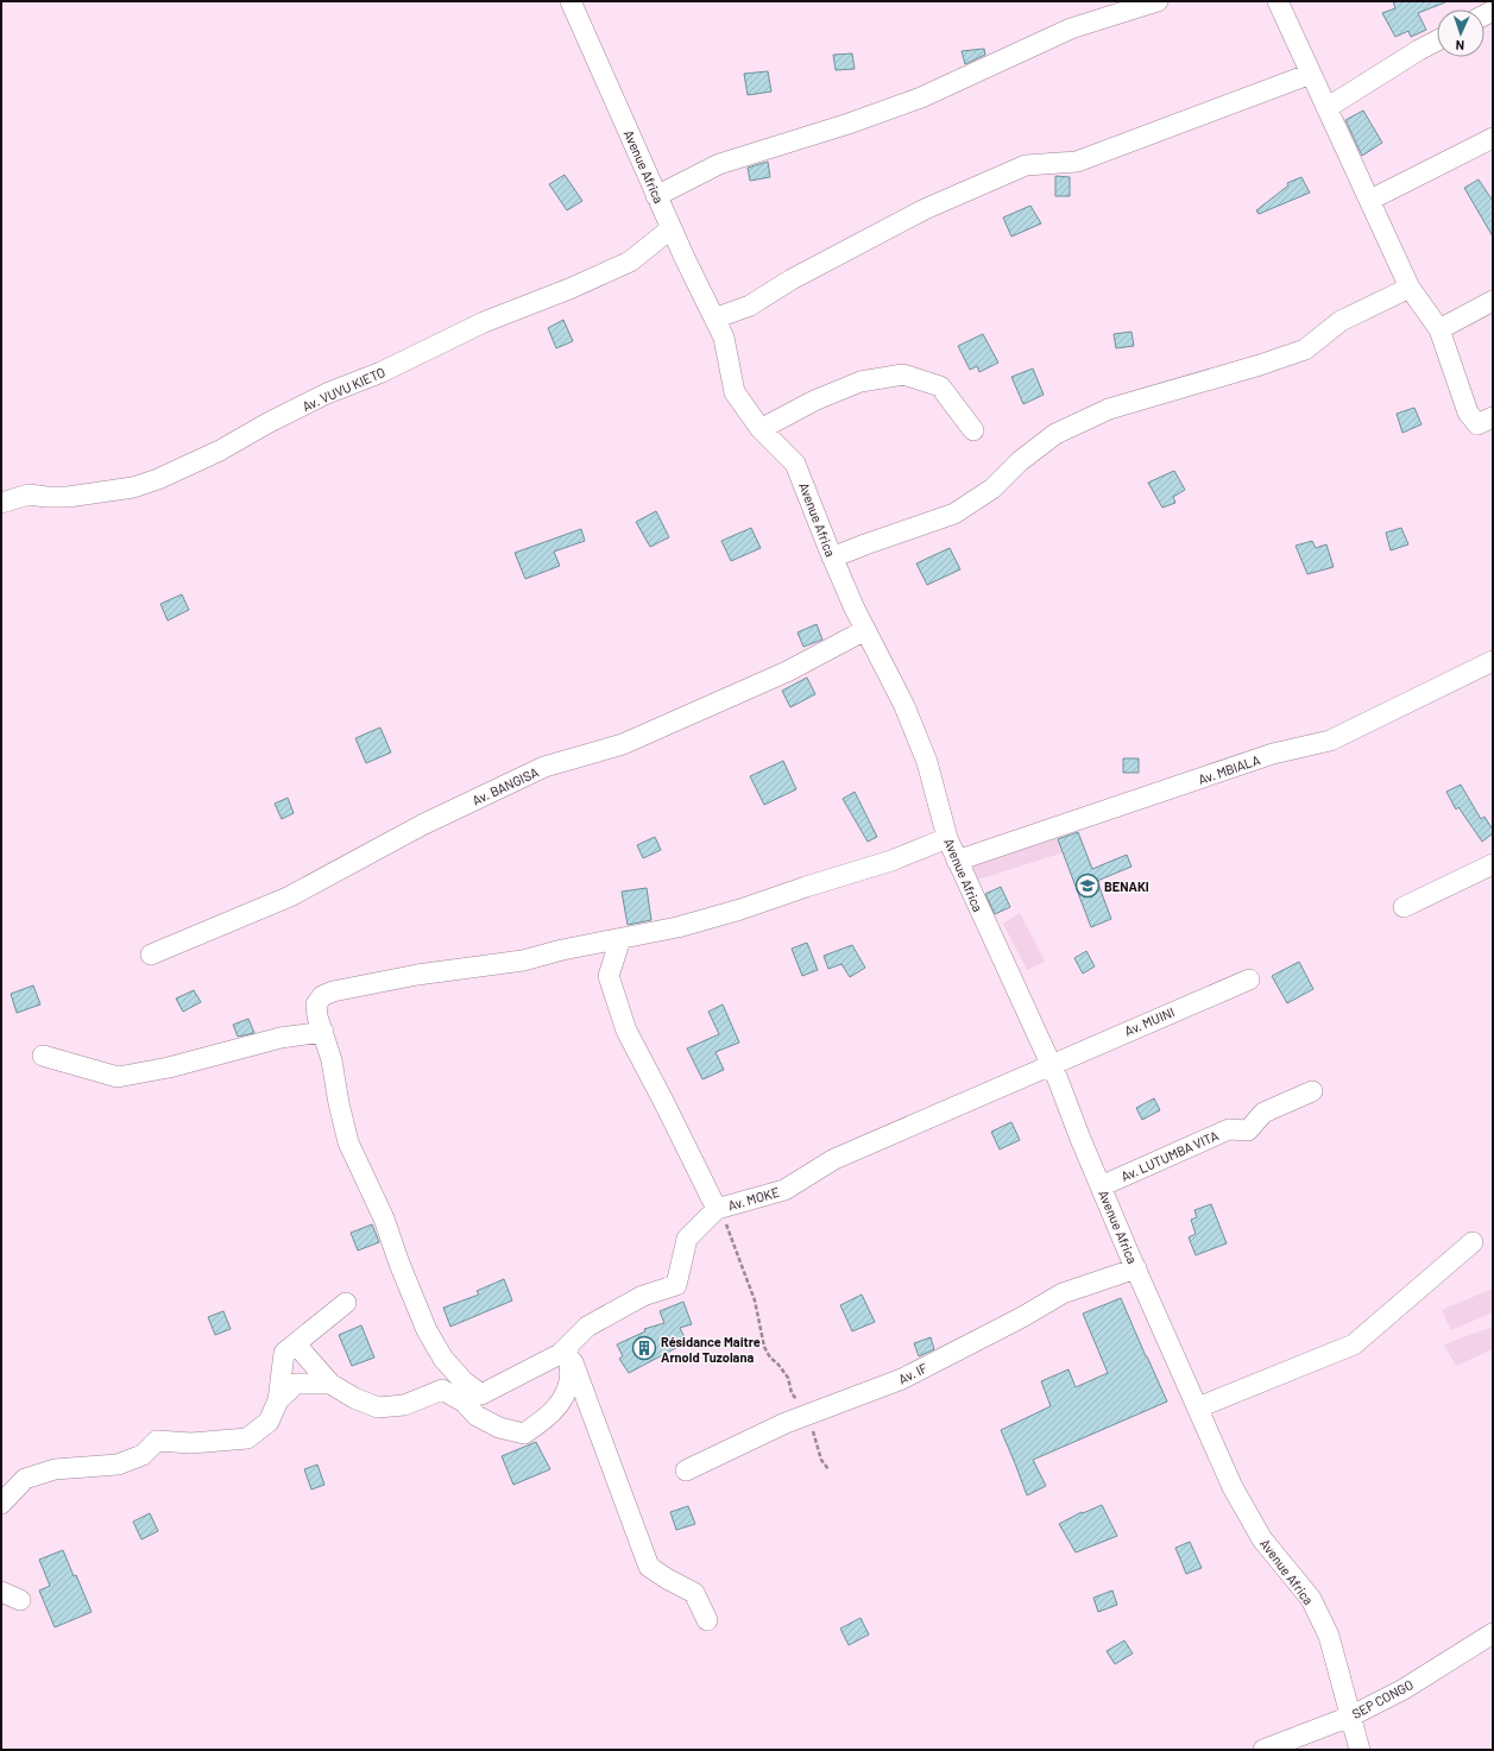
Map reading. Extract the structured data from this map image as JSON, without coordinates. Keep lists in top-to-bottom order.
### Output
{
  "streets": {
    "street": [
      "Avenue Africa",
      "Av. VUVU KIETO",
      "Av. MBIALA",
      "Av. BANGISA",
      "Av. MUINI",
      "Av. LUTUMBA VITA",
      "Av. MOKE",
      "Av. IF",
      "SEP CONGO"
    ]
  },
  "crossings": [
    ["Avenue Africa", "Av. VUVU KIETO"],
    ["Avenue Africa", "Av. MBIALA"],
    ["Avenue Africa", "Av. BANGISA"],
    ["Avenue Africa", "Av. MUINI"],
    ["Avenue Africa", "Av. LUTUMBA VITA"],
    ["Avenue Africa", "Av. MOKE"],
    ["Avenue Africa", "Av. IF"],
    ["Avenue Africa", "SEP CONGO"],
    ["Av. MUINI", "Av. MOKE"]
  ],
  "places": {
    "school or university": ["BENAKI"],
    "building": ["Résidance Maitre Arnold Tuzolana"]
  },
  "north": "bottom"
}
